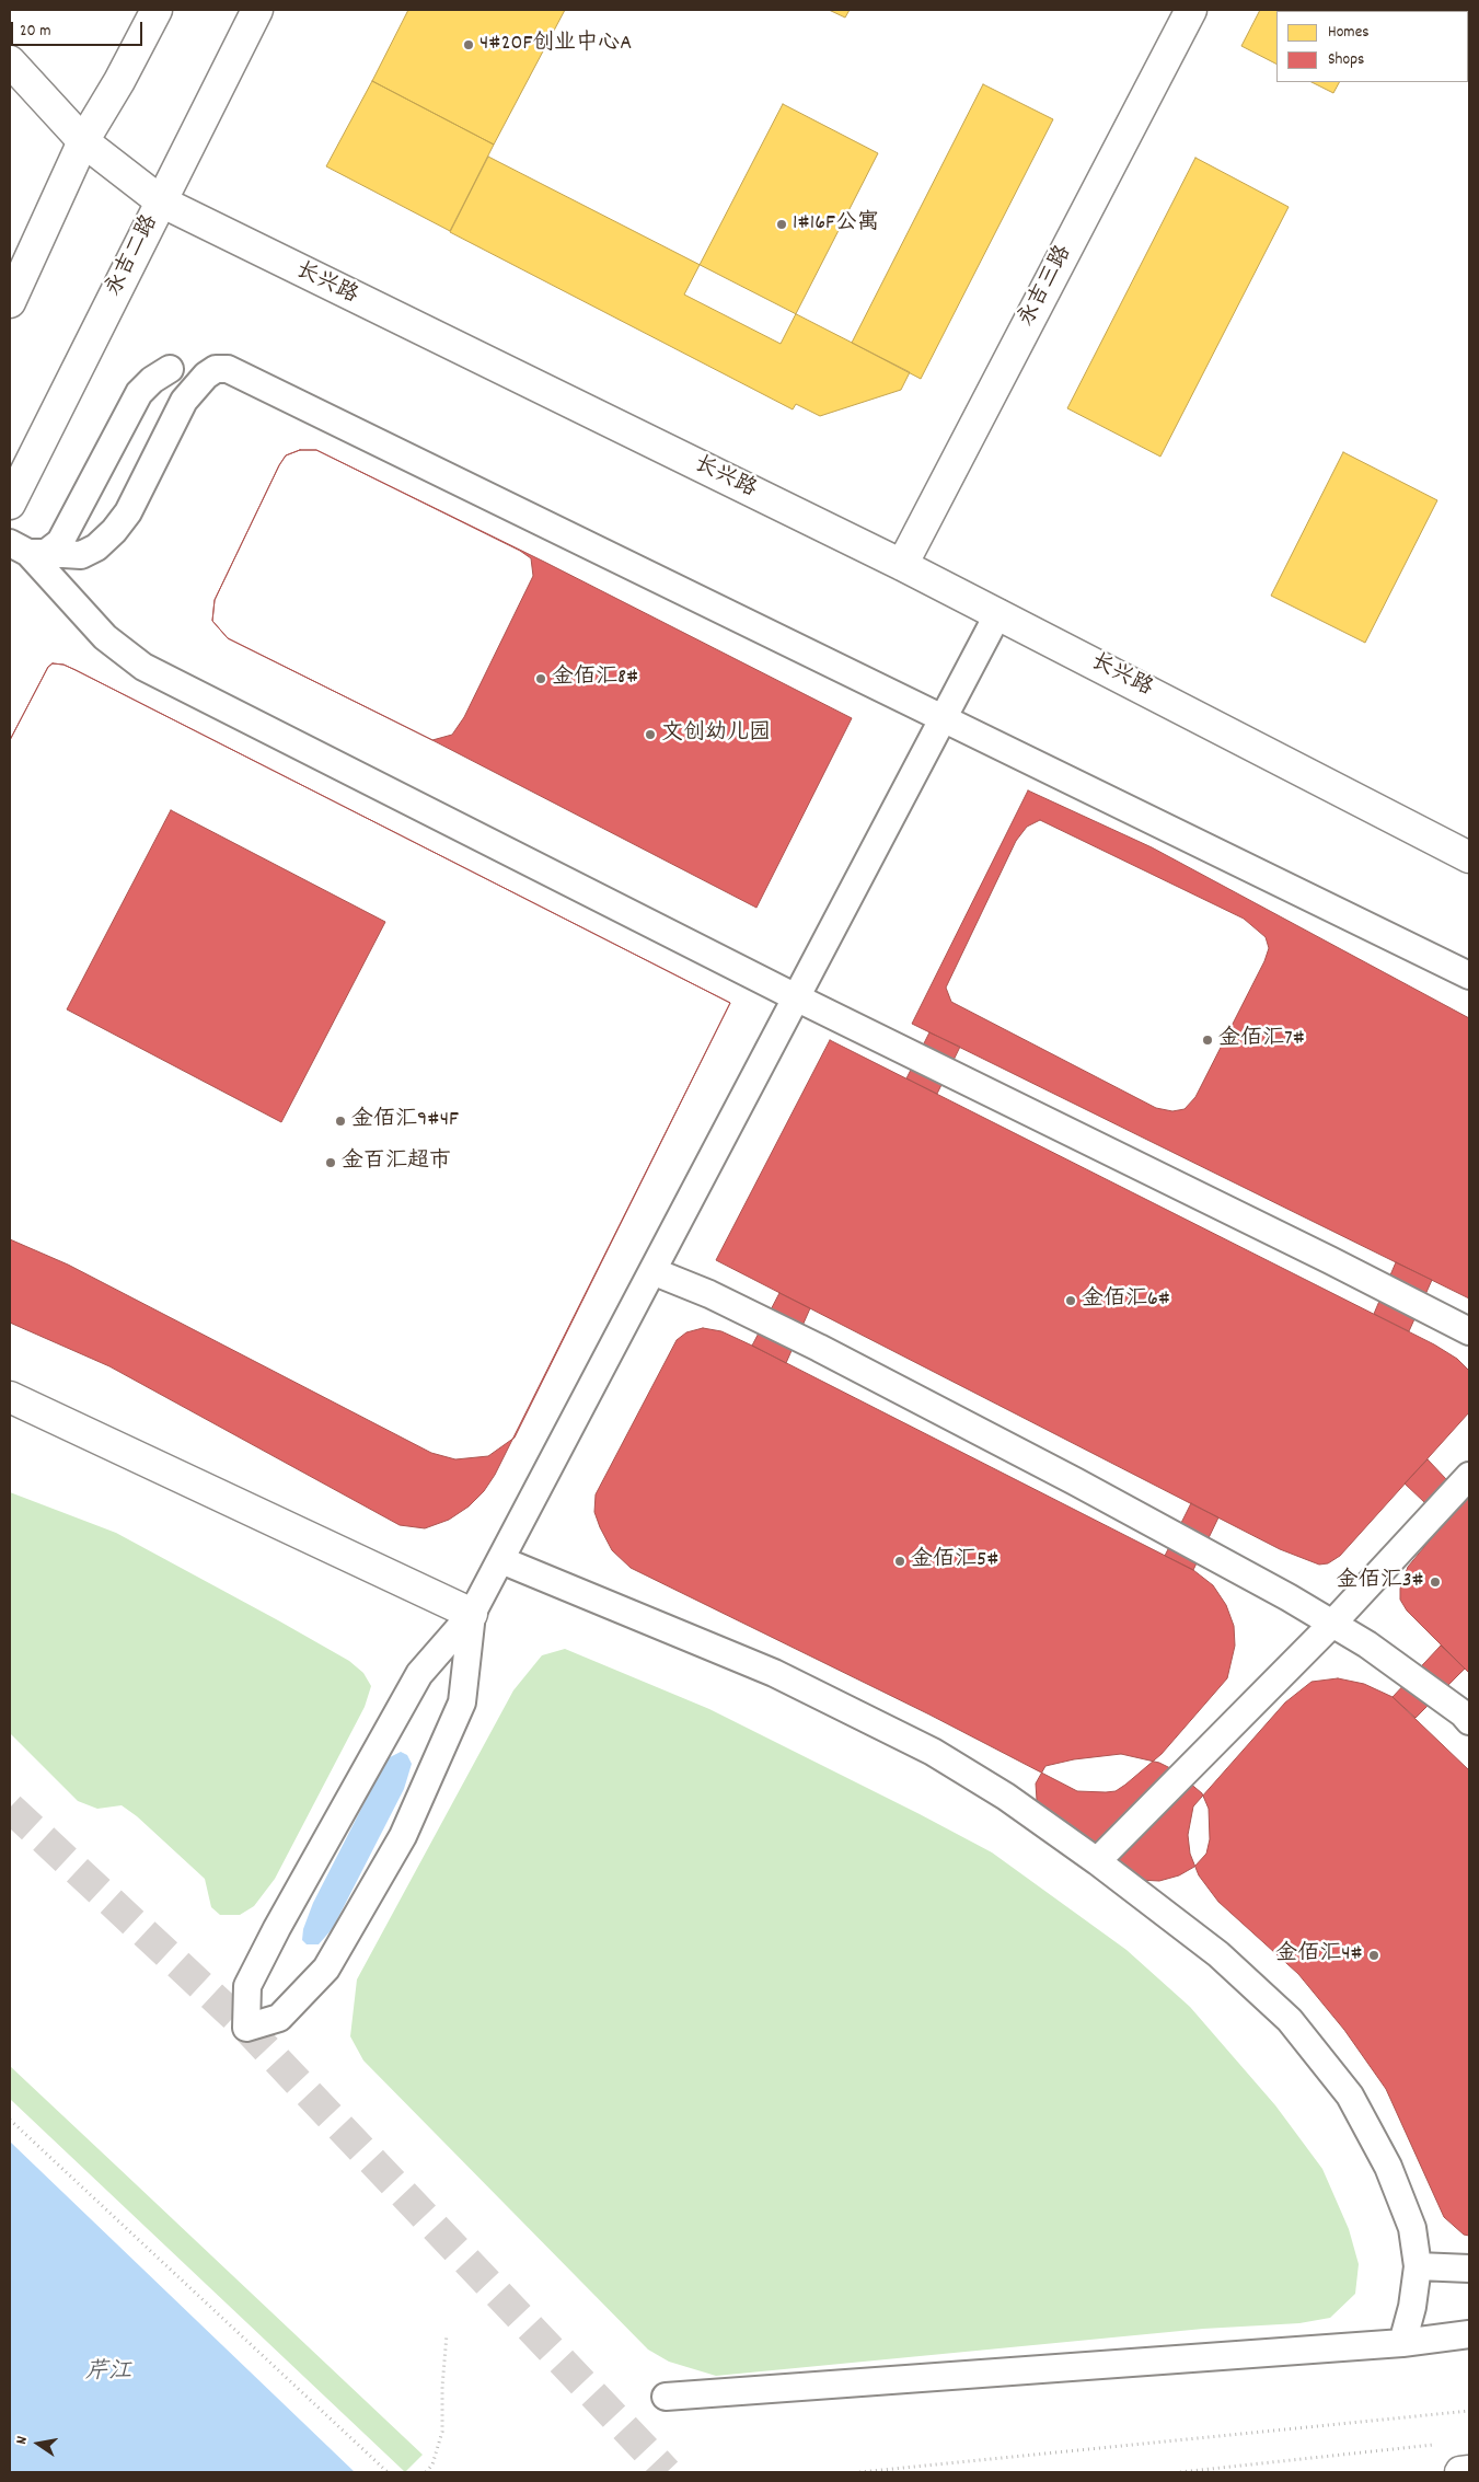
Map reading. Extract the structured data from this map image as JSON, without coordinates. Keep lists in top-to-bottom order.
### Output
{
  "streets": {
    "main road": ["永吉二路", "长兴路", "永吉三路"]
  },
  "crossings": [
    ["永吉二路", "长兴路"],
    ["长兴路", "永吉三路"]
  ],
  "water": ["芹江"],
  "places": [
    "4#20F创业中心A",
    "1#16F公寓",
    "金佰汇8#",
    "文创幼儿园",
    "金佰汇7#",
    "金佰汇9#4F",
    "金百汇超市",
    "金佰汇6#",
    "金佰汇5#",
    "金佰汇3#",
    "金佰汇4#"
  ],
  "legend": ["Homes", "Shops"],
  "scale_bar": "20 m",
  "north": "left"
}
